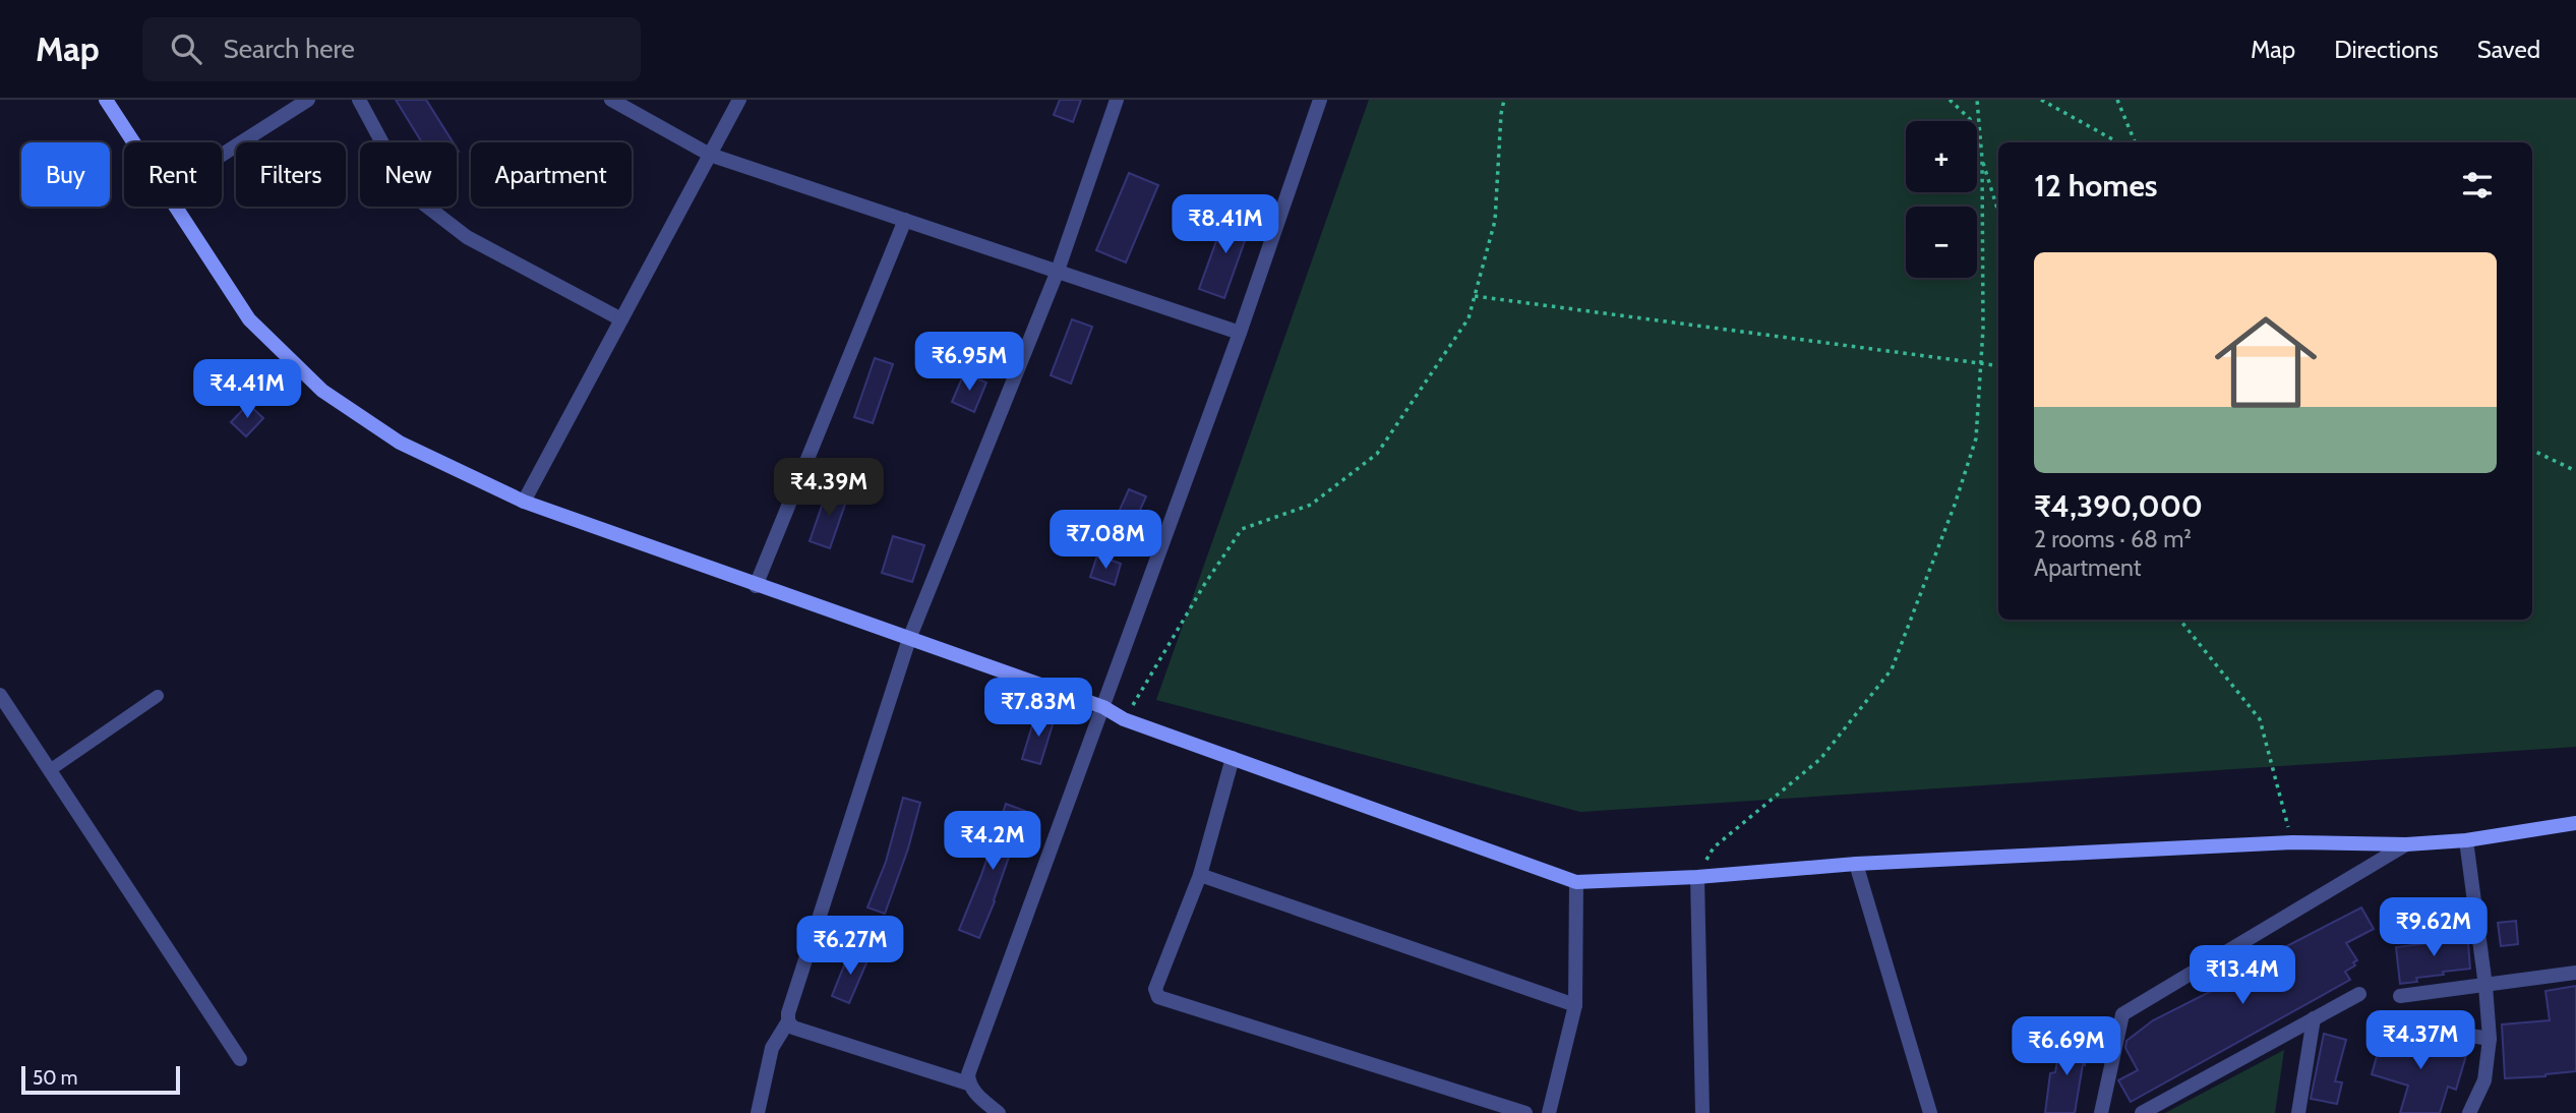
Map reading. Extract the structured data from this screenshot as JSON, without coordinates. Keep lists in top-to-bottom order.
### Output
{
  "scale_bar": "50 m",
  "page": {
    "header": "Map",
    "search": "Search here",
    "nav": ["Map", "Directions", "Saved"],
    "map_buttons": ["+", "−"],
    "chip": [
      "Buy",
      "Rent",
      "Filters",
      "New",
      "Apartment"
    ],
    "heading": "12 homes",
    "price": [
      "₹8.41M",
      "₹6.95M",
      "₹4.41M",
      "₹4.39M",
      "₹7.08M",
      "₹7.83M",
      "₹4.2M",
      "₹9.62M",
      "₹6.27M",
      "₹13.4M",
      "₹4.37M",
      "₹6.69M"
    ],
    "list": [
      {
        "name": "₹4,390,000",
        "note": "2 rooms · 68 m² · Apartment"
      }
    ],
    "scale": "50 m"
  }
}
